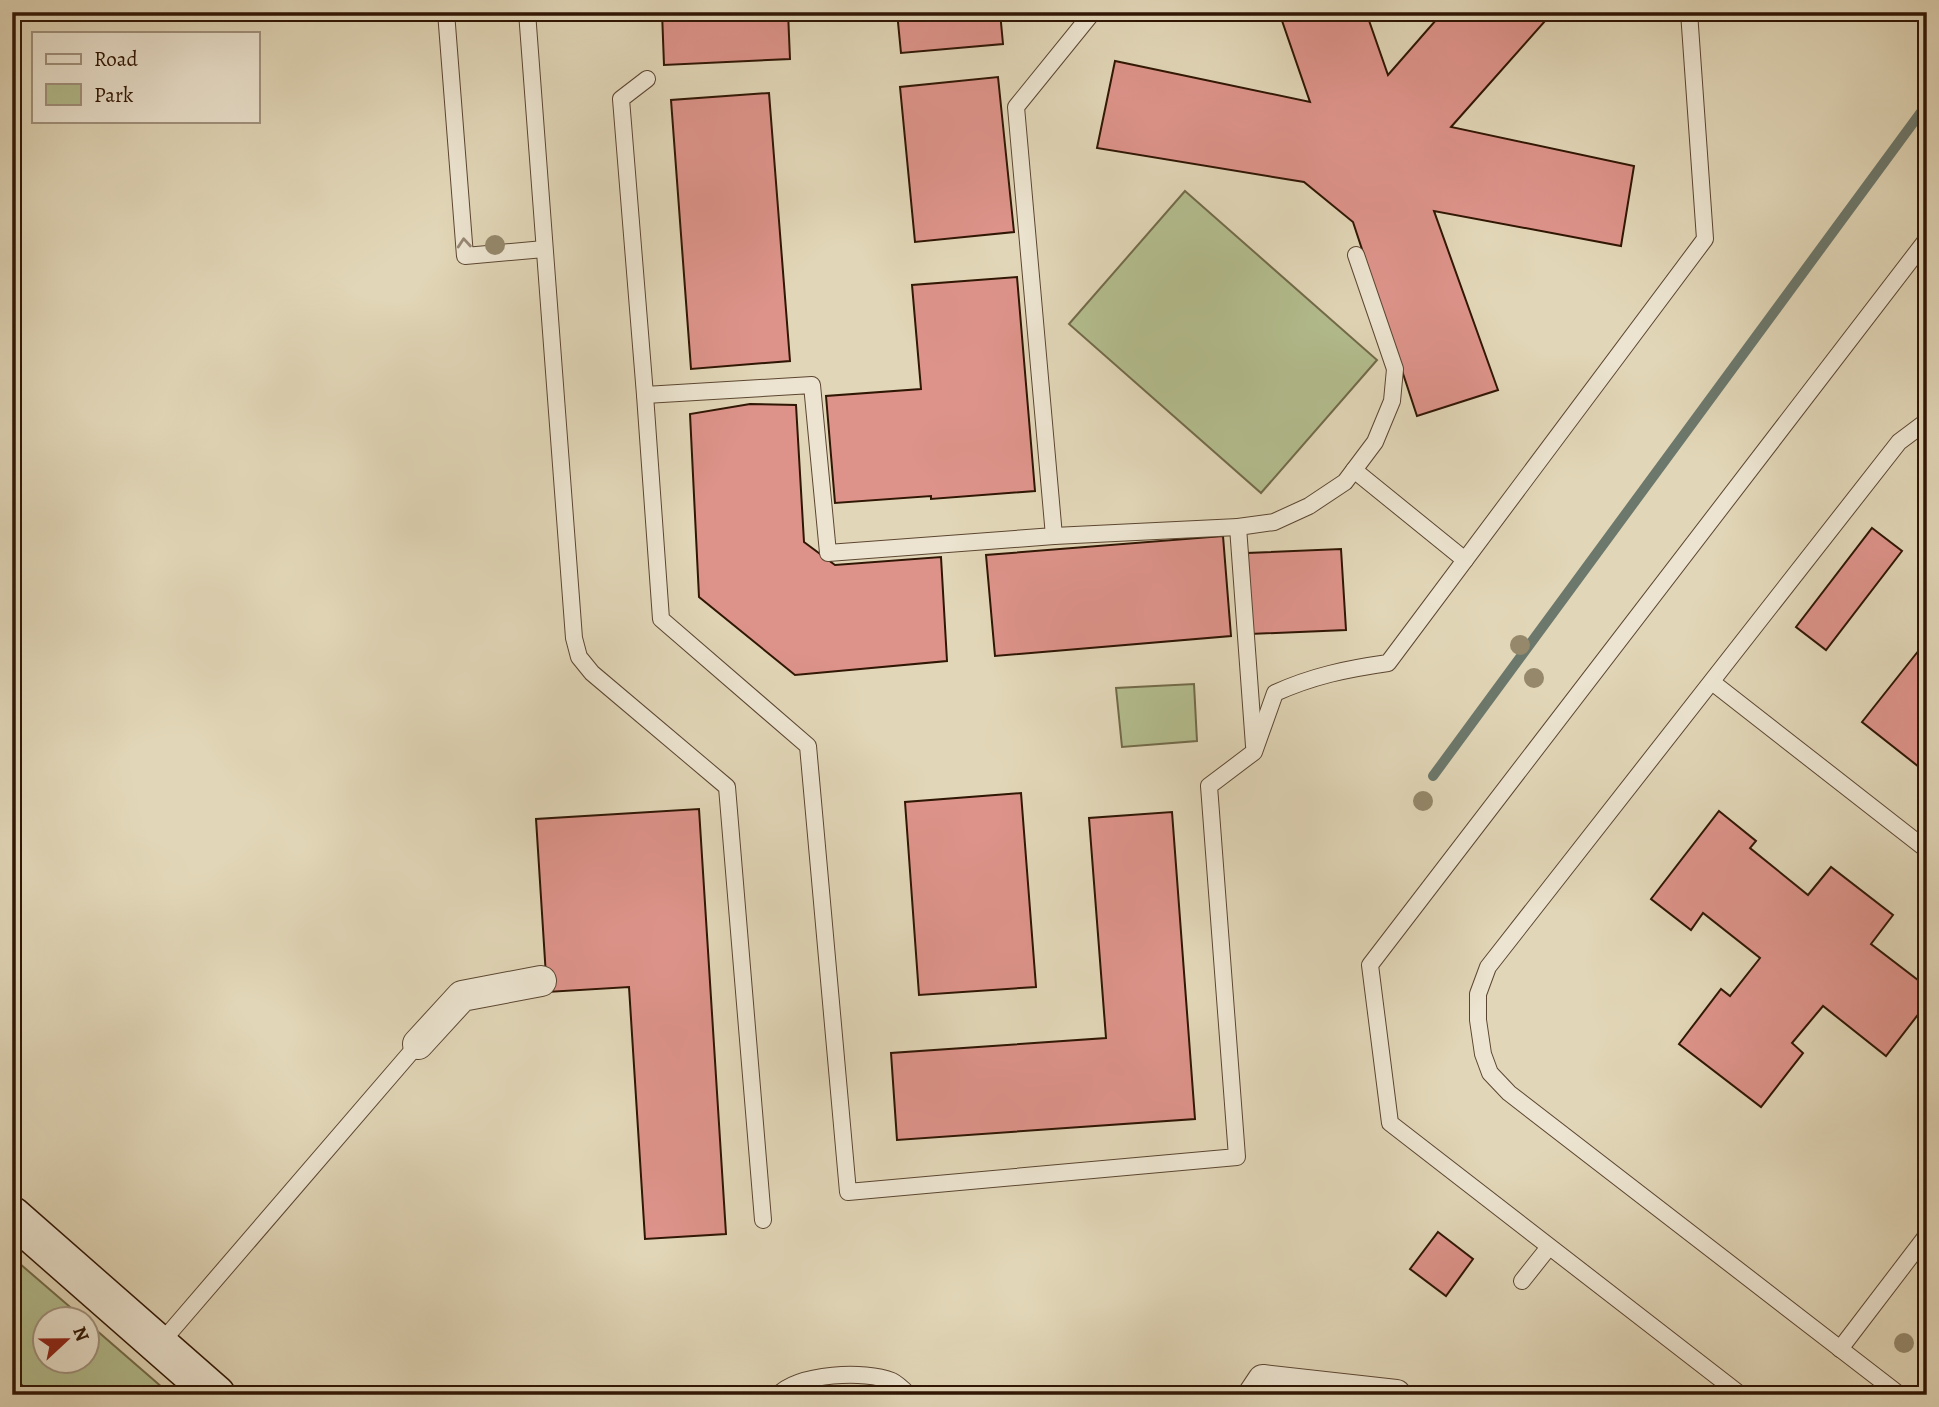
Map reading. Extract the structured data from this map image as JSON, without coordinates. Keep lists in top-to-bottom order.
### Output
{
  "legend": ["Road", "Park"],
  "north": "right"
}
